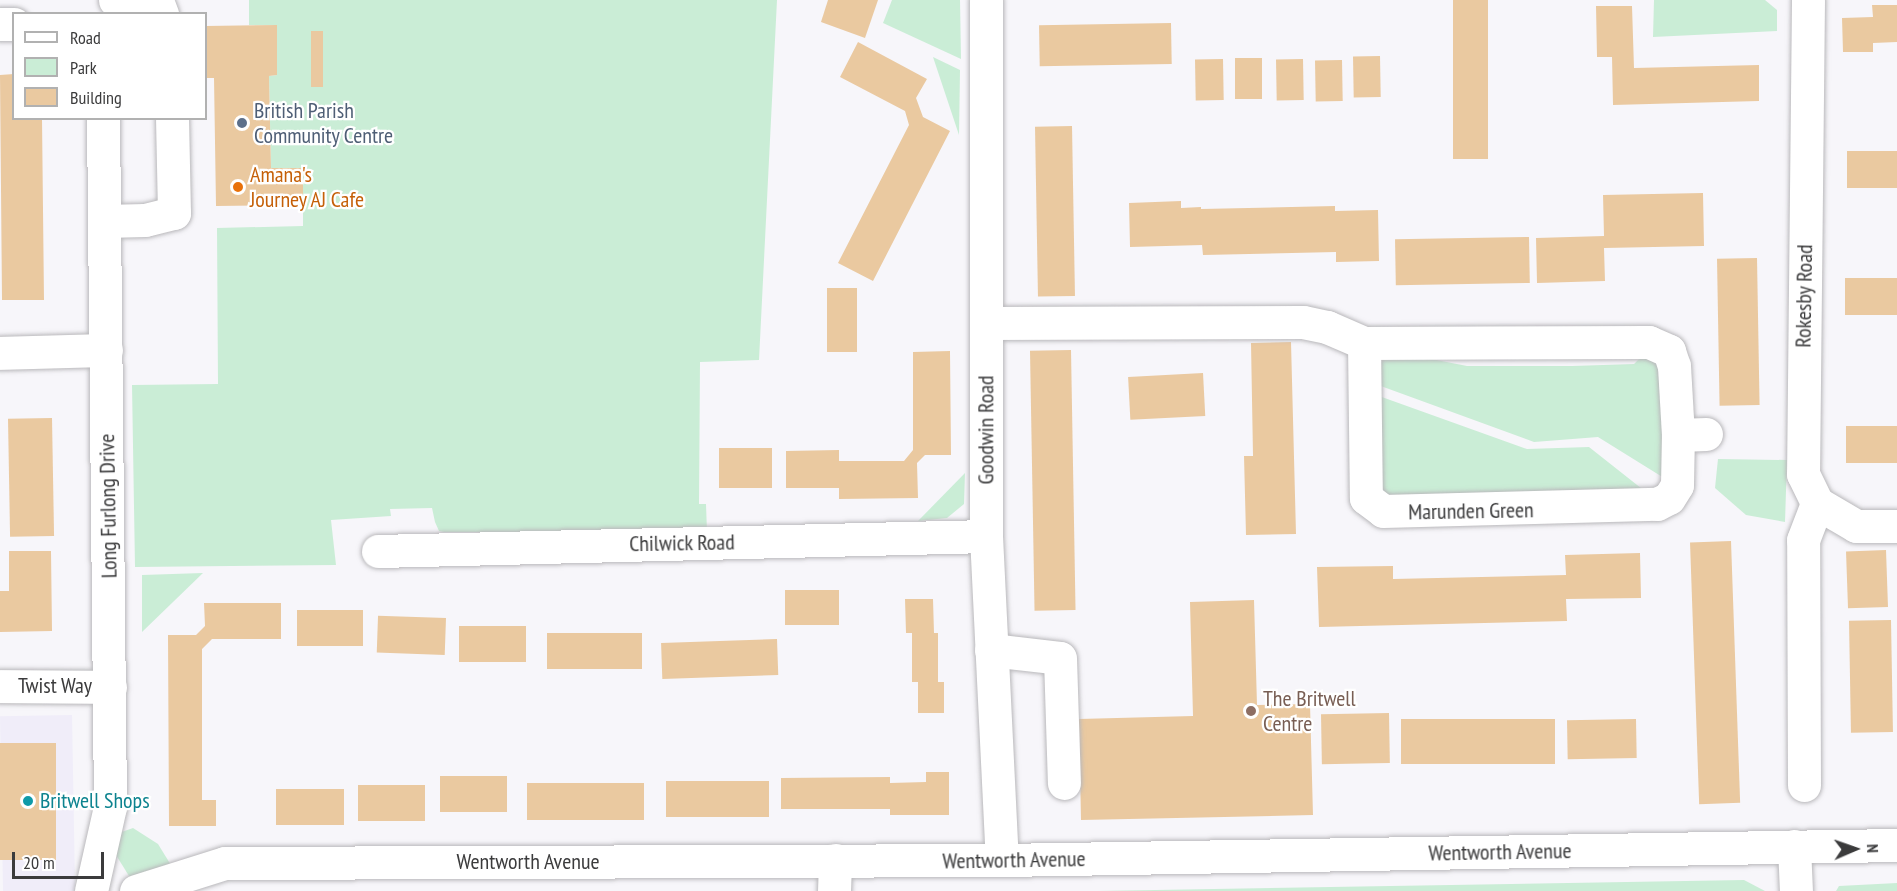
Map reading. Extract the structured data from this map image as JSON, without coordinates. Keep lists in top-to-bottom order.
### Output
{
  "streets": {
    "street": [
      "Rokesby Road",
      "Goodwin Road",
      "Long Furlong Drive",
      "Marunden Green",
      "Chilwick Road",
      "Twist Way",
      "Wentworth Avenue"
    ]
  },
  "crossings": [
    ["Goodwin Road", "Marunden Green"],
    ["Goodwin Road", "Chilwick Road"],
    ["Goodwin Road", "Wentworth Avenue"],
    ["Long Furlong Drive", "Twist Way"]
  ],
  "places": [
    "British Parish Community Centre",
    "Amana's Journey AJ Cafe",
    "The Britwell Centre",
    "Britwell Shops"
  ],
  "legend": ["Road", "Park", "Building"],
  "scale_bar": "20 m",
  "north": "right"
}
